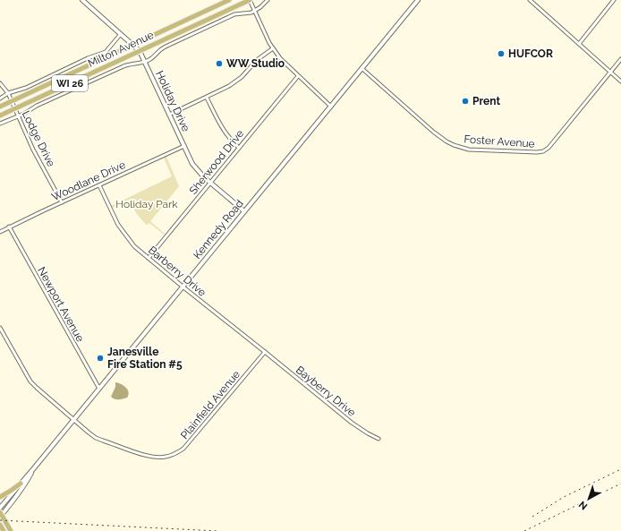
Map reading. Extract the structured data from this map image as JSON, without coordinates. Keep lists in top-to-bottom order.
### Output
{
  "streets": {
    "main road": ["Milton Avenue", "WI 26"],
    "street": [
      "Holiday Drive",
      "Lodge Drive",
      "Foster Avenue",
      "Sherwood Drive",
      "Woodlane Drive",
      "Kennedy Road",
      "Barberry Drive",
      "Newport Avenue",
      "Bayberry Drive",
      "Plainfield Avenue"
    ]
  },
  "crossings": [
    ["Milton Avenue", "Holiday Drive"],
    ["Milton Avenue", "Lodge Drive"],
    ["Holiday Drive", "Sherwood Drive"],
    ["Holiday Drive", "Woodlane Drive"],
    ["Holiday Drive", "Kennedy Road"],
    ["Lodge Drive", "Woodlane Drive"],
    ["Foster Avenue", "Kennedy Road"],
    ["Sherwood Drive", "Barberry Drive"],
    ["Woodlane Drive", "Barberry Drive"],
    ["Woodlane Drive", "Newport Avenue"],
    ["Kennedy Road", "Barberry Drive"],
    ["Kennedy Road", "Newport Avenue"],
    ["Kennedy Road", "Plainfield Avenue"],
    ["Barberry Drive", "Bayberry Drive"],
    ["Barberry Drive", "Plainfield Avenue"],
    ["Bayberry Drive", "Plainfield Avenue"]
  ],
  "parks": ["Holiday Park"],
  "places": [
    "HUFCOR",
    "WW Studio",
    "Prent",
    "Janesville Fire Station #5"
  ],
  "north": "bottom left"
}
